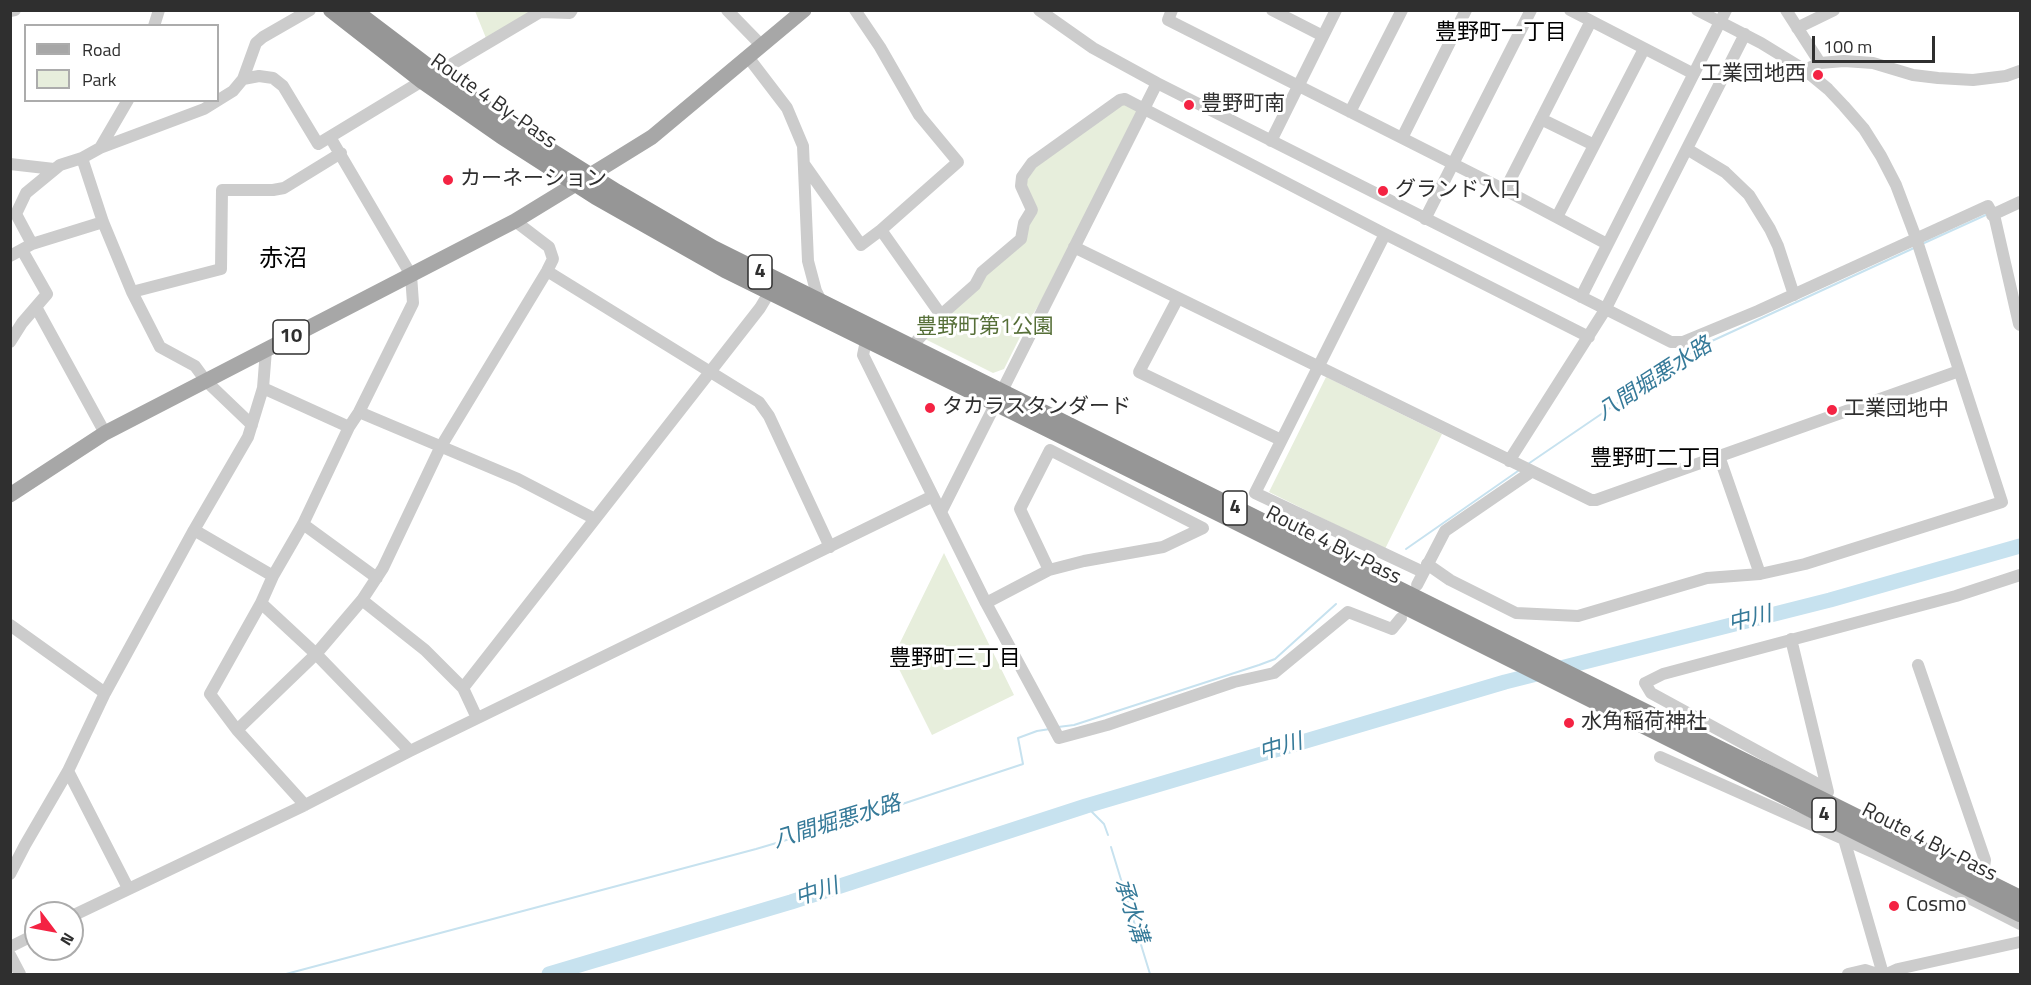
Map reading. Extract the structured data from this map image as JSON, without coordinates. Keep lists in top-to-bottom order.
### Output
{
  "streets": {
    "highway": ["Route 4 By-Pass", "4"],
    "main road": ["10"]
  },
  "crossings": [
    ["Route 4 By-Pass", "10"]
  ],
  "districts": [
    "豊野町一丁目",
    "赤沼",
    "豊野町二丁目",
    "豊野町三丁目"
  ],
  "water": ["八間堀悪水路", "中川", "承水溝"],
  "parks": ["豊野町第1公園"],
  "places": [
    "工業団地西",
    "豊野町南",
    "カーネーション",
    "グランド入口",
    "タカラスタンダード",
    "工業団地中",
    "水角稲荷神社",
    "Cosmo"
  ],
  "legend": ["Road", "Park"],
  "scale_bar": "100 m",
  "north": "bottom right"
}
